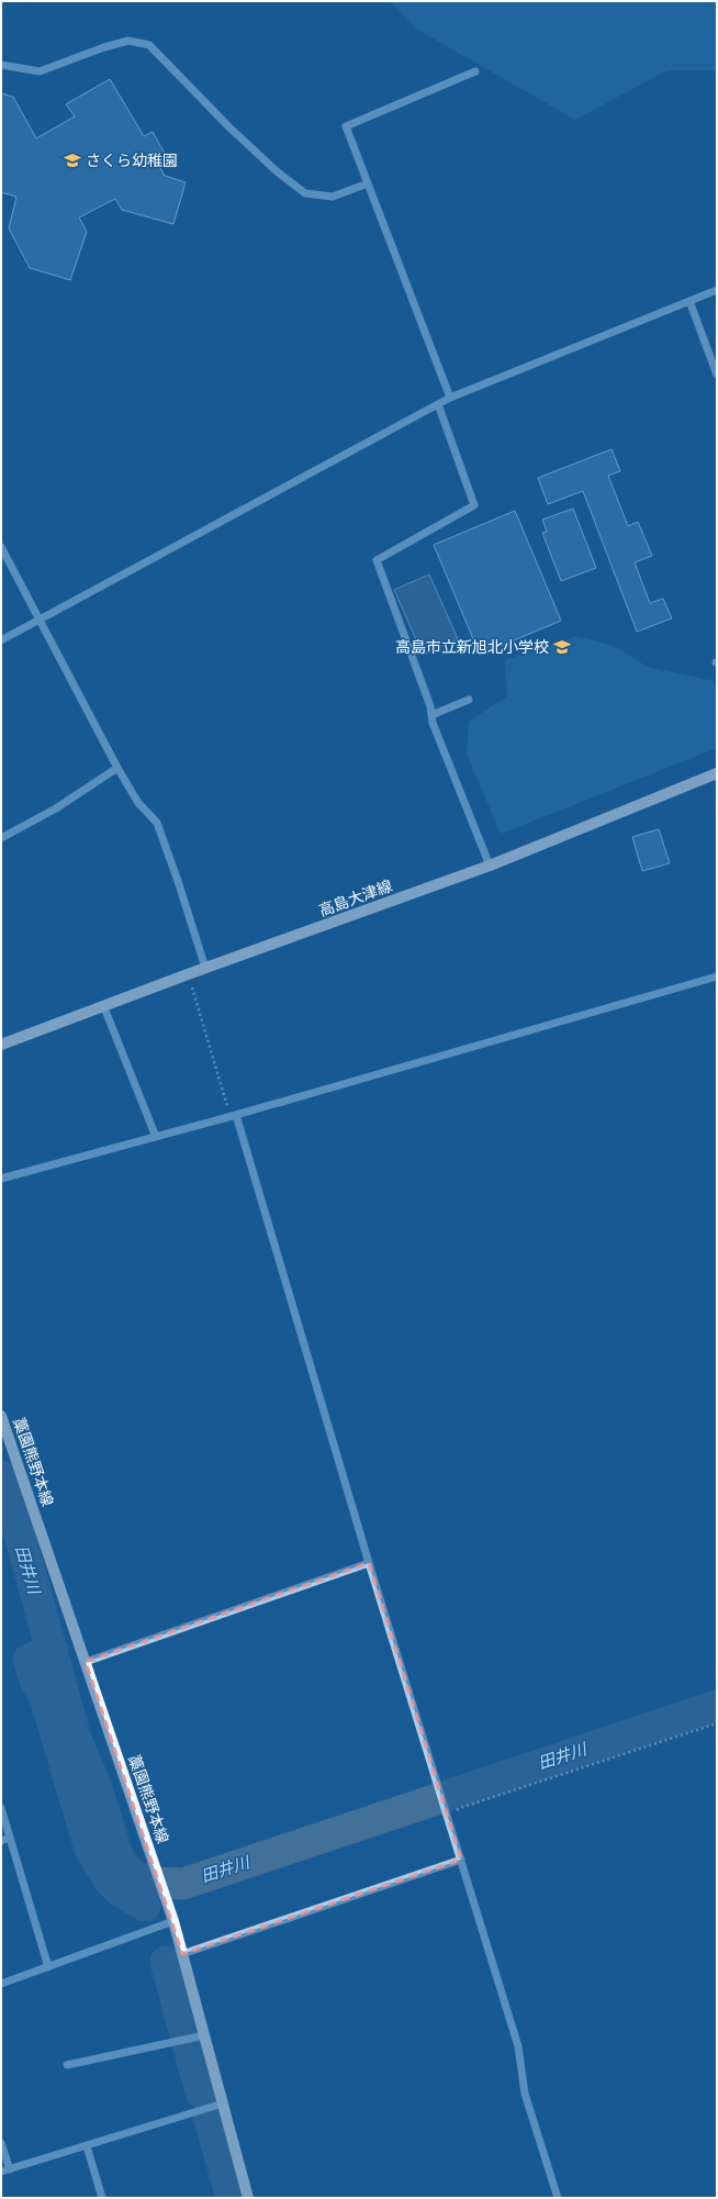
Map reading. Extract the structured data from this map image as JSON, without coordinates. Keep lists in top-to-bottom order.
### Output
{
  "streets": {
    "main road": ["高島大津線", "藁園熊野本線"]
  },
  "water": ["田井川"],
  "places": {
    "school or university": ["さくら幼稚園", "高島市立新旭北小学校"]
  }
}
